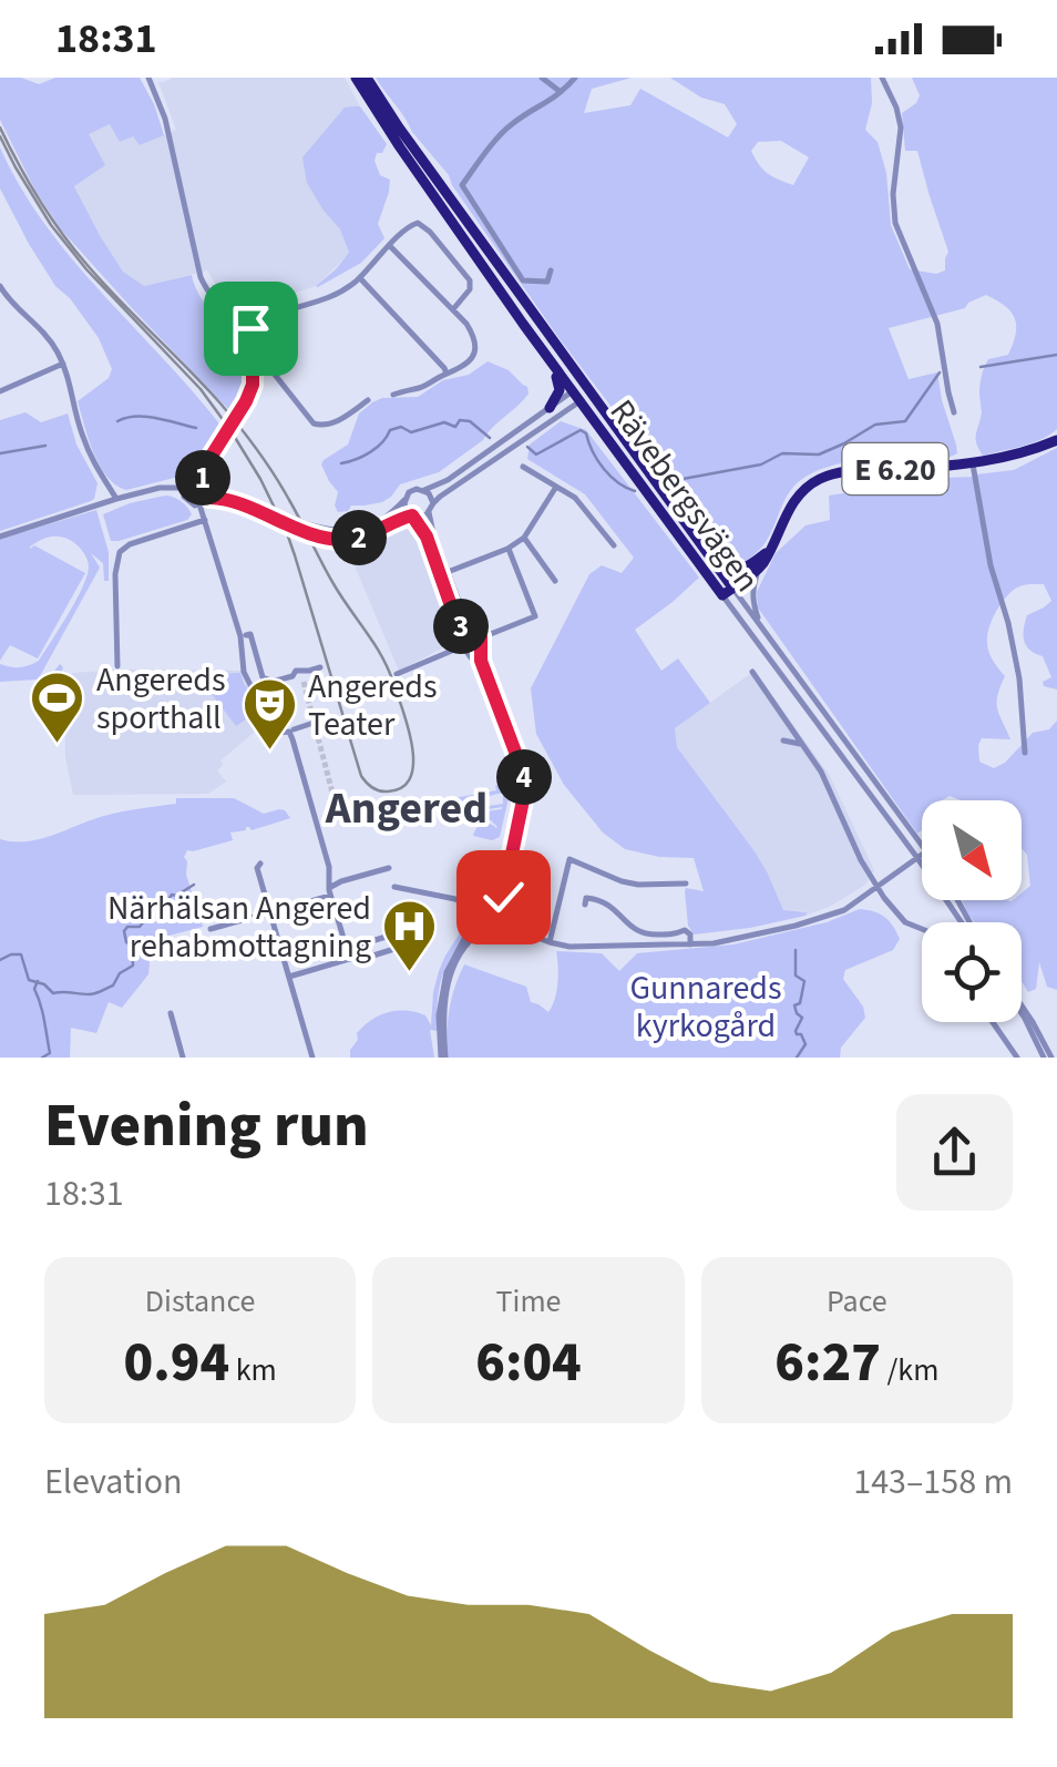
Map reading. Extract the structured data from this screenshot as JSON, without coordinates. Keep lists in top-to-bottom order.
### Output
{
  "streets": {
    "highway": ["E 6.20", "Rävebergsvägen"]
  },
  "crossings": [
    ["E 6.20", "Rävebergsvägen"]
  ],
  "districts": ["Angered"],
  "parks": ["Gunnareds kyrkogård"],
  "places": {
    "sports": ["Angereds sporthall"],
    "theatre": ["Angereds Teater"],
    "hospital": ["Närhälsan Angered rehabmottagning"]
  },
  "north": "bottom right",
  "page": {
    "status": "18:31",
    "pins": [
      "1",
      "2",
      "3",
      "4"
    ],
    "heading": ["Evening run", "18:31"],
    "stats": [
      ["Distance", "0.94 km"],
      ["Time", "6:04"],
      ["Pace", "6:27 /km"]
    ],
    "chart": ["Elevation", "143–158 m"]
  }
}
